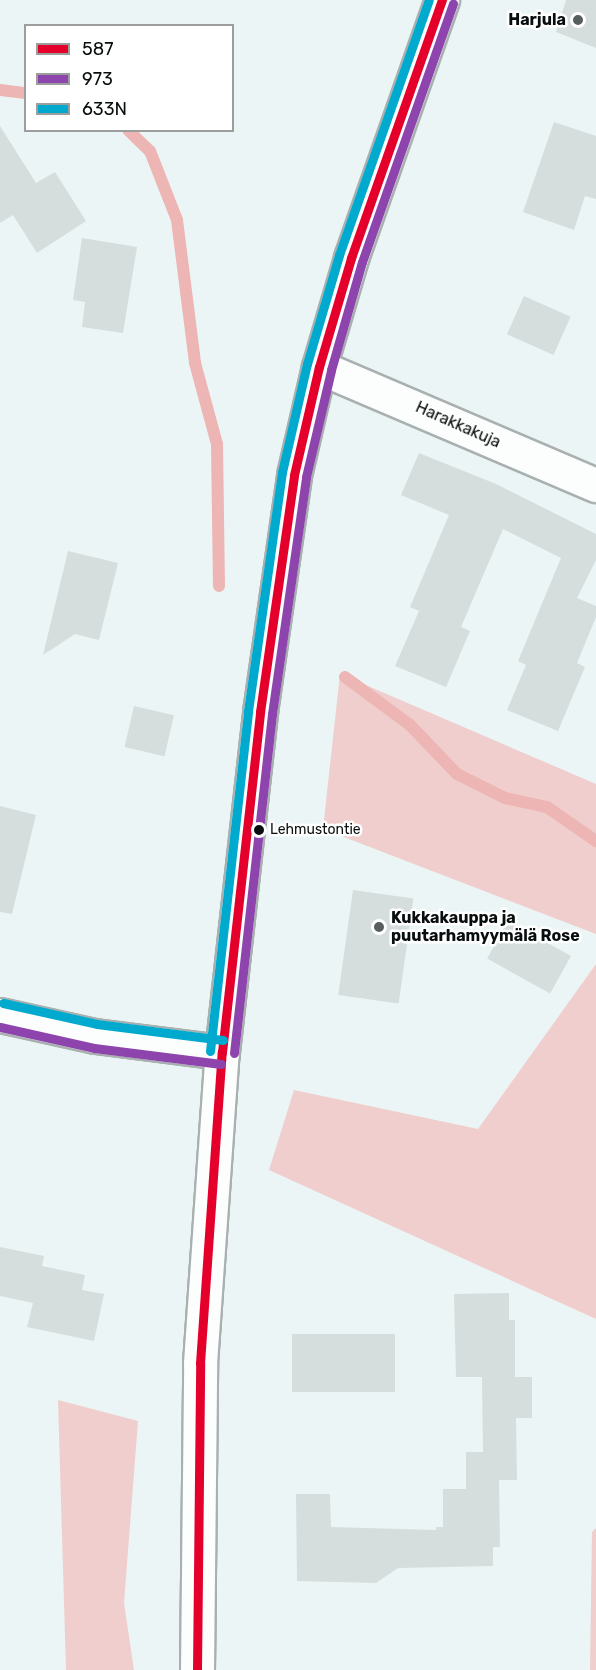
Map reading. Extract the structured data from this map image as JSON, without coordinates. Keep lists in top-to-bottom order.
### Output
{
  "streets": {
    "main road": ["Harakkakuja"]
  },
  "places": ["Harjula", "Lehmustontie", "Kukkakauppa ja puutarhamyymälä Rose"],
  "lines": ["transit line 587", "transit line 633N", "transit line 973"],
  "legend": ["587", "973", "633N"]
}
